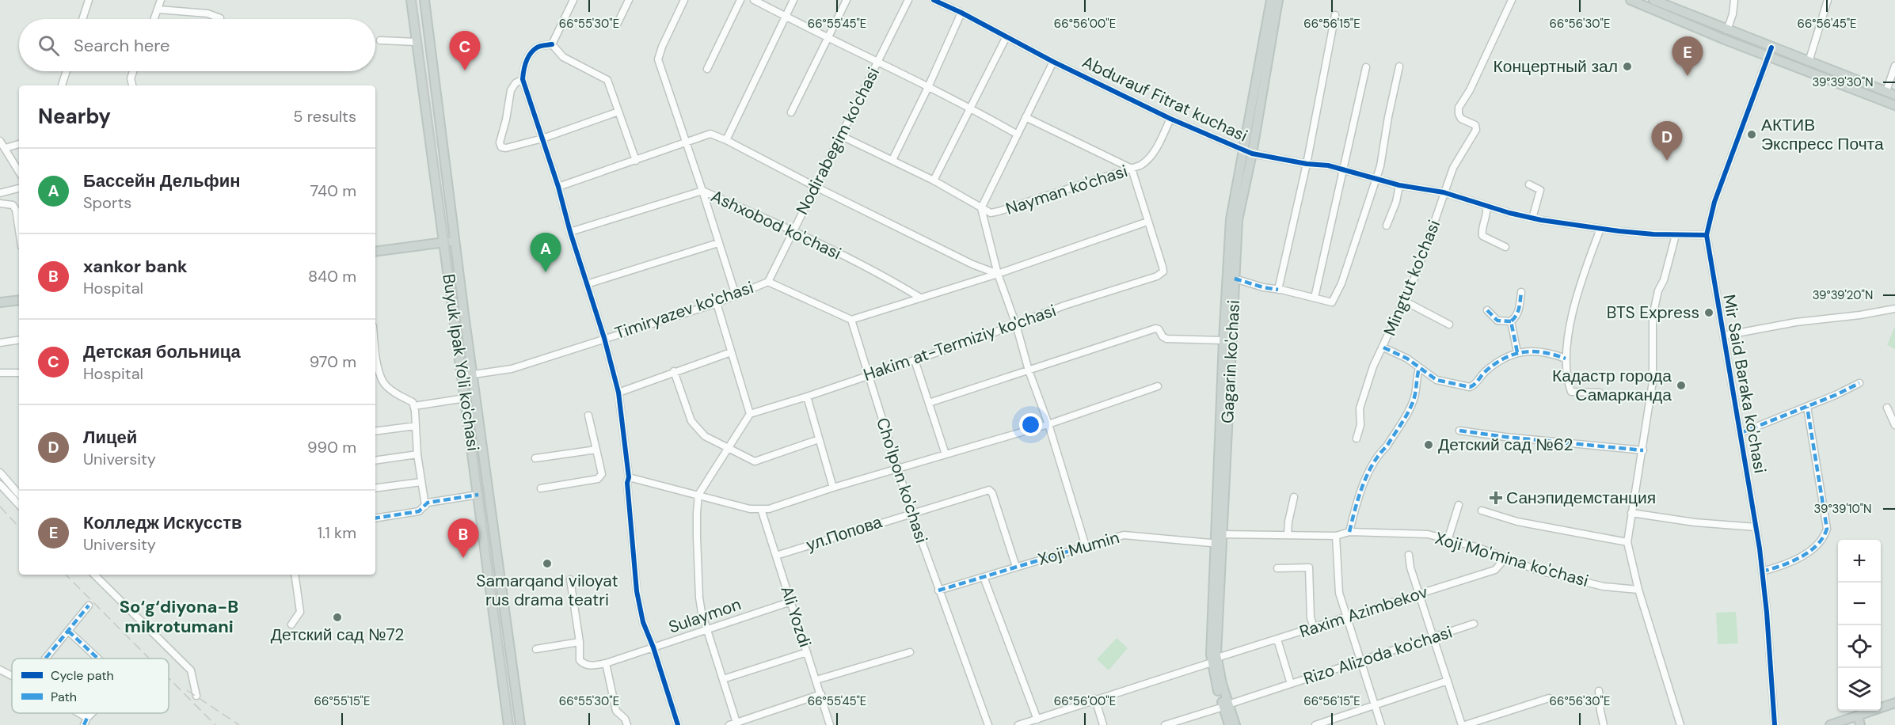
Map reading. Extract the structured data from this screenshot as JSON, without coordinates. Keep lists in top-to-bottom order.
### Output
{
  "streets": {
    "main road": ["Gagarin ko'chasi", "Buyuk Ipak Yo'li ko'chasi"],
    "street": [
      "Abdurauf Fitrat kuchasi",
      "Nodirabegim ko'chasi",
      "Nayman ko'chasi",
      "Ashxobod ko'chasi",
      "Mingtut ko'chasi",
      "Timiryazev ko'chasi",
      "Hakim at-Termiziy ko'chasi",
      "Mir Said Baraka ko'chasi",
      "Cho'lpon ko'chasi",
      "ул.Попова",
      "Xoji Mumin",
      "Xoji Mo'mina ko'chasi",
      "Raxim Azimbekov",
      "Sulaymon",
      "Ali Yozdi",
      "Rizo Alizoda ko'chasi"
    ]
  },
  "crossings": [
    ["Abdurauf Fitrat kuchasi", "Nayman ko'chasi"],
    ["Abdurauf Fitrat kuchasi", "Mingtut ko'chasi"],
    ["Abdurauf Fitrat kuchasi", "Gagarin ko'chasi"],
    ["Abdurauf Fitrat kuchasi", "Mir Said Baraka ko'chasi"],
    ["Nodirabegim ko'chasi", "Nayman ko'chasi"],
    ["Nodirabegim ko'chasi", "Ashxobod ko'chasi"],
    ["Nodirabegim ko'chasi", "Timiryazev ko'chasi"],
    ["Timiryazev ko'chasi", "Buyuk Ipak Yo'li ko'chasi"],
    ["Hakim at-Termiziy ko'chasi", "Cho'lpon ko'chasi"],
    ["Gagarin ko'chasi", "Xoji Mumin"],
    ["Gagarin ko'chasi", "Xoji Mo'mina ko'chasi"],
    ["Gagarin ko'chasi", "Raxim Azimbekov"],
    ["Gagarin ko'chasi", "Rizo Alizoda ko'chasi"],
    ["Cho'lpon ko'chasi", "ул.Попова"],
    ["Cho'lpon ko'chasi", "Xoji Mumin"],
    ["ул.Попова", "Xoji Mumin"],
    ["ул.Попова", "Ali Yozdi"],
    ["Xoji Mo'mina ko'chasi", "Raxim Azimbekov"],
    ["Sulaymon", "Ali Yozdi"]
  ],
  "districts": ["So‘g‘diyona-B mikrotumani"],
  "places": {
    "other": [
      "Концертный зал",
      "АКТИВ Экспресс Почта",
      "BTS Express",
      "Кадастр города Самарканда",
      "Детский сад №62",
      "Samarqand viloyat rus drama teatri",
      "Детский сад №72"
    ],
    "health": ["Санэпидемстанция"]
  },
  "legend": ["Cycle path", "Path"],
  "page": {
    "search": "Search here",
    "pins": [
      "C",
      "E",
      "D",
      "A",
      "B"
    ],
    "heading": ["Nearby", "5 results"],
    "list": [
      {
        "mark": "A",
        "name": "Бассейн Дельфин",
        "note": "Sports",
        "value": "740 m"
      },
      {
        "mark": "B",
        "name": "xankor bank",
        "note": "Hospital",
        "value": "840 m"
      },
      {
        "mark": "C",
        "name": "Детская больница",
        "note": "Hospital",
        "value": "970 m"
      },
      {
        "mark": "D",
        "name": "Лицей",
        "note": "University",
        "value": "990 m"
      },
      {
        "mark": "E",
        "name": "Колледж Искусств",
        "note": "University",
        "value": "1.1 km"
      }
    ],
    "map_buttons": ["+", "−"]
  },
  "coordinates": [
    "66°55'30\"E",
    "66°55'45\"E",
    "66°56'00\"E",
    "66°56'15\"E",
    "66°56'30\"E",
    "66°56'45\"E",
    "39°39'30\"N",
    "39°39'20\"N",
    "39°39'10\"N",
    "66°55'15\"E"
  ]
}
